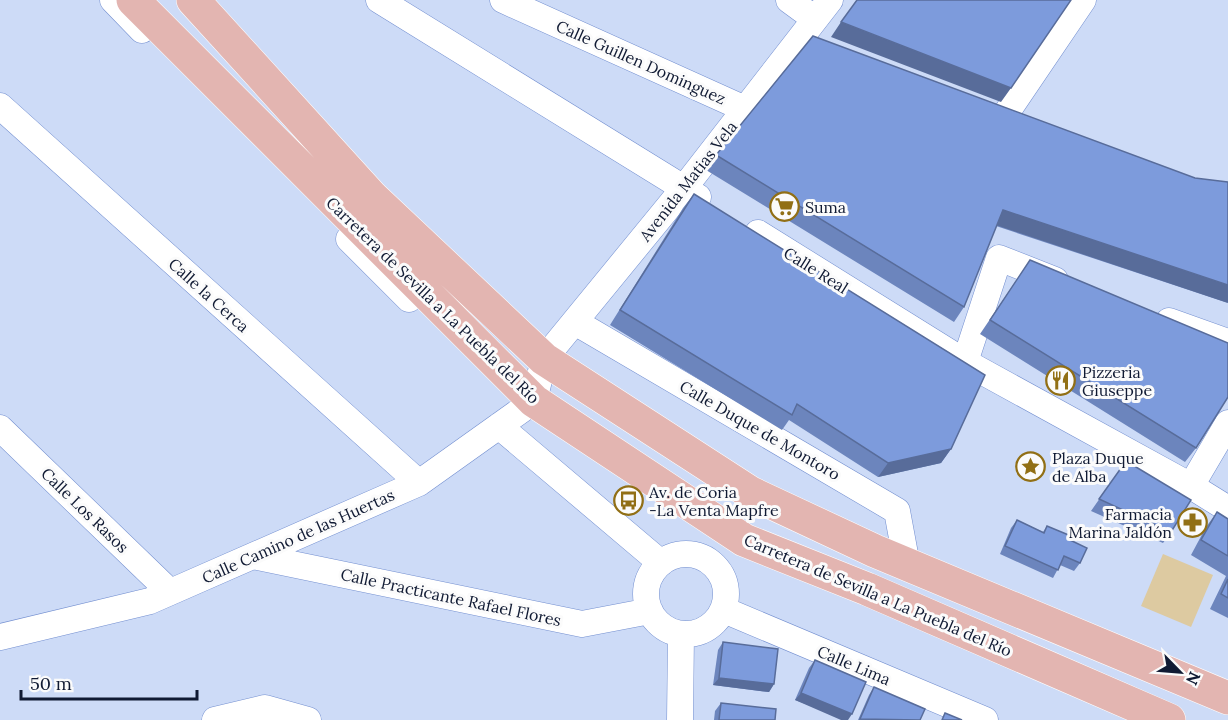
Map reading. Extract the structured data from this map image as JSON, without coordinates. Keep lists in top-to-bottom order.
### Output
{
  "streets": {
    "main road": ["Carretera de Sevilla a La Puebla del Río"],
    "street": [
      "Calle Guillen Dominguez",
      "Avenida Matias Vela",
      "Calle Real",
      "Calle la Cerca",
      "Calle Duque de Montoro",
      "Calle Los Rasos",
      "Calle Camino de las Huertas",
      "Calle Practicante Rafael Flores",
      "Calle Lima"
    ]
  },
  "crossings": [
    ["Calle Guillen Dominguez", "Avenida Matias Vela"],
    ["Avenida Matias Vela", "Calle Real"],
    ["Avenida Matias Vela", "Carretera de Sevilla a La Puebla del Río"],
    ["Avenida Matias Vela", "Calle Duque de Montoro"],
    ["Calle la Cerca", "Calle Camino de las Huertas"],
    ["Carretera de Sevilla a La Puebla del Río", "Calle Duque de Montoro"],
    ["Carretera de Sevilla a La Puebla del Río", "Calle Camino de las Huertas"],
    ["Calle Los Rasos", "Calle Camino de las Huertas"],
    ["Calle Camino de las Huertas", "Calle Practicante Rafael Flores"],
    ["Calle Practicante Rafael Flores", "Calle Lima"]
  ],
  "places": {
    "supermarket": ["Suma"],
    "restaurant": ["Pizzeria Giuseppe"],
    "place": ["Plaza Duque de Alba"],
    "bus stop": ["Av. de Coria -La Venta Mapfre"],
    "pharmacy": ["Farmacia Marina Jaldón"]
  },
  "scale_bar": "50 m",
  "north": "bottom right"
}
